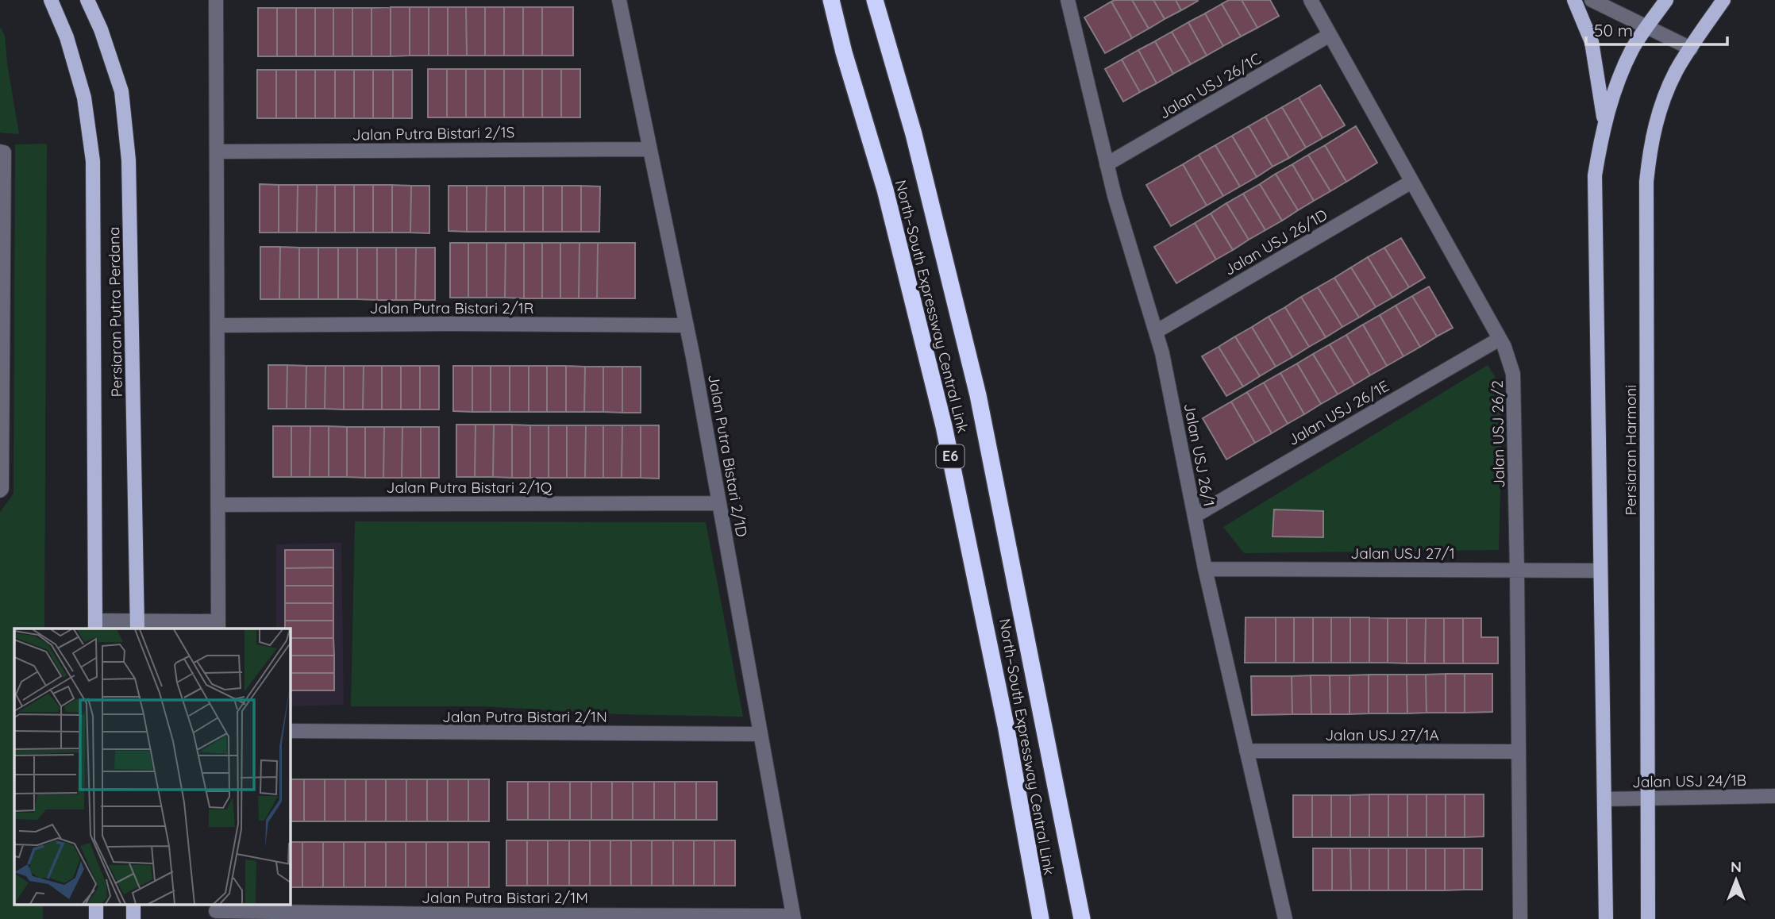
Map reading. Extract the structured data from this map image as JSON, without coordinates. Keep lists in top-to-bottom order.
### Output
{
  "streets": {
    "highway": ["North–South Expressway Central Link", "E6"],
    "main road": ["Persiaran Putra Perdana", "Persiaran Harmoni"],
    "street": [
      "Jalan USJ 26/1C",
      "Jalan Putra Bistari 2/1S",
      "Jalan USJ 26/1D",
      "Jalan Putra Bistari 2/1R",
      "Jalan USJ 26/1E",
      "Jalan USJ 26/2",
      "Jalan USJ 26/1",
      "Jalan Putra Bistari 2/1D",
      "Jalan Putra Bistari 2/1Q",
      "Jalan USJ 27/1",
      "Jalan Putra Bistari 2/1N",
      "Jalan USJ 27/1A",
      "Jalan USJ 24/1B",
      "Jalan Putra Bistari 2/1M"
    ]
  },
  "crossings": [
    ["Jalan USJ 26/1C", "Jalan USJ 26/2"],
    ["Jalan USJ 26/1C", "Jalan USJ 26/1"],
    ["Jalan Putra Bistari 2/1S", "Jalan Putra Bistari 2/1D"],
    ["Jalan USJ 26/1D", "Jalan USJ 26/2"],
    ["Jalan USJ 26/1D", "Jalan USJ 26/1"],
    ["Jalan Putra Bistari 2/1R", "Jalan Putra Bistari 2/1D"],
    ["Jalan USJ 26/1E", "Jalan USJ 26/2"],
    ["Jalan USJ 26/1E", "Jalan USJ 26/1"],
    ["Jalan USJ 26/2", "Jalan USJ 27/1"],
    ["Jalan USJ 26/2", "Jalan USJ 27/1A"],
    ["Persiaran Harmoni", "Jalan USJ 27/1"],
    ["Persiaran Harmoni", "Jalan USJ 24/1B"],
    ["Jalan USJ 26/1", "Jalan USJ 27/1"],
    ["Jalan USJ 26/1", "Jalan USJ 27/1A"],
    ["Jalan Putra Bistari 2/1D", "Jalan Putra Bistari 2/1Q"],
    ["Jalan Putra Bistari 2/1D", "Jalan Putra Bistari 2/1N"],
    ["Jalan Putra Bistari 2/1D", "Jalan Putra Bistari 2/1M"]
  ],
  "scale_bar": "50 m",
  "north": "top"
}
